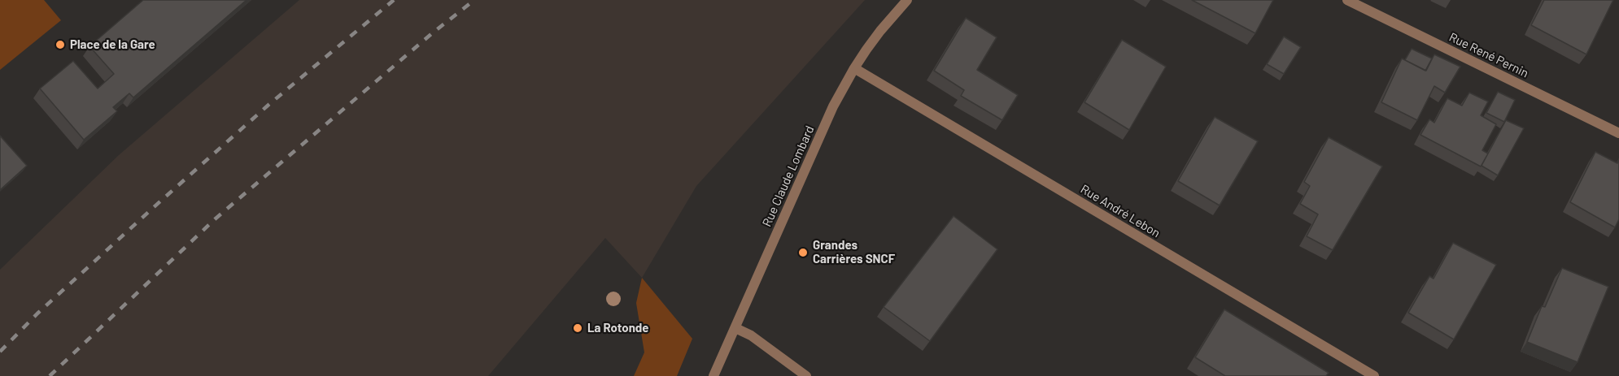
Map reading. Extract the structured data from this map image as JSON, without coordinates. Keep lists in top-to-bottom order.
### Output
{
  "streets": {
    "street": ["Rue René Pernin", "Rue Claude Lombard", "Rue André Lebon"]
  },
  "crossings": [
    ["Rue Claude Lombard", "Rue André Lebon"]
  ],
  "places": ["Place de la Gare", "Grandes Carrières SNCF", "La Rotonde"]
}
